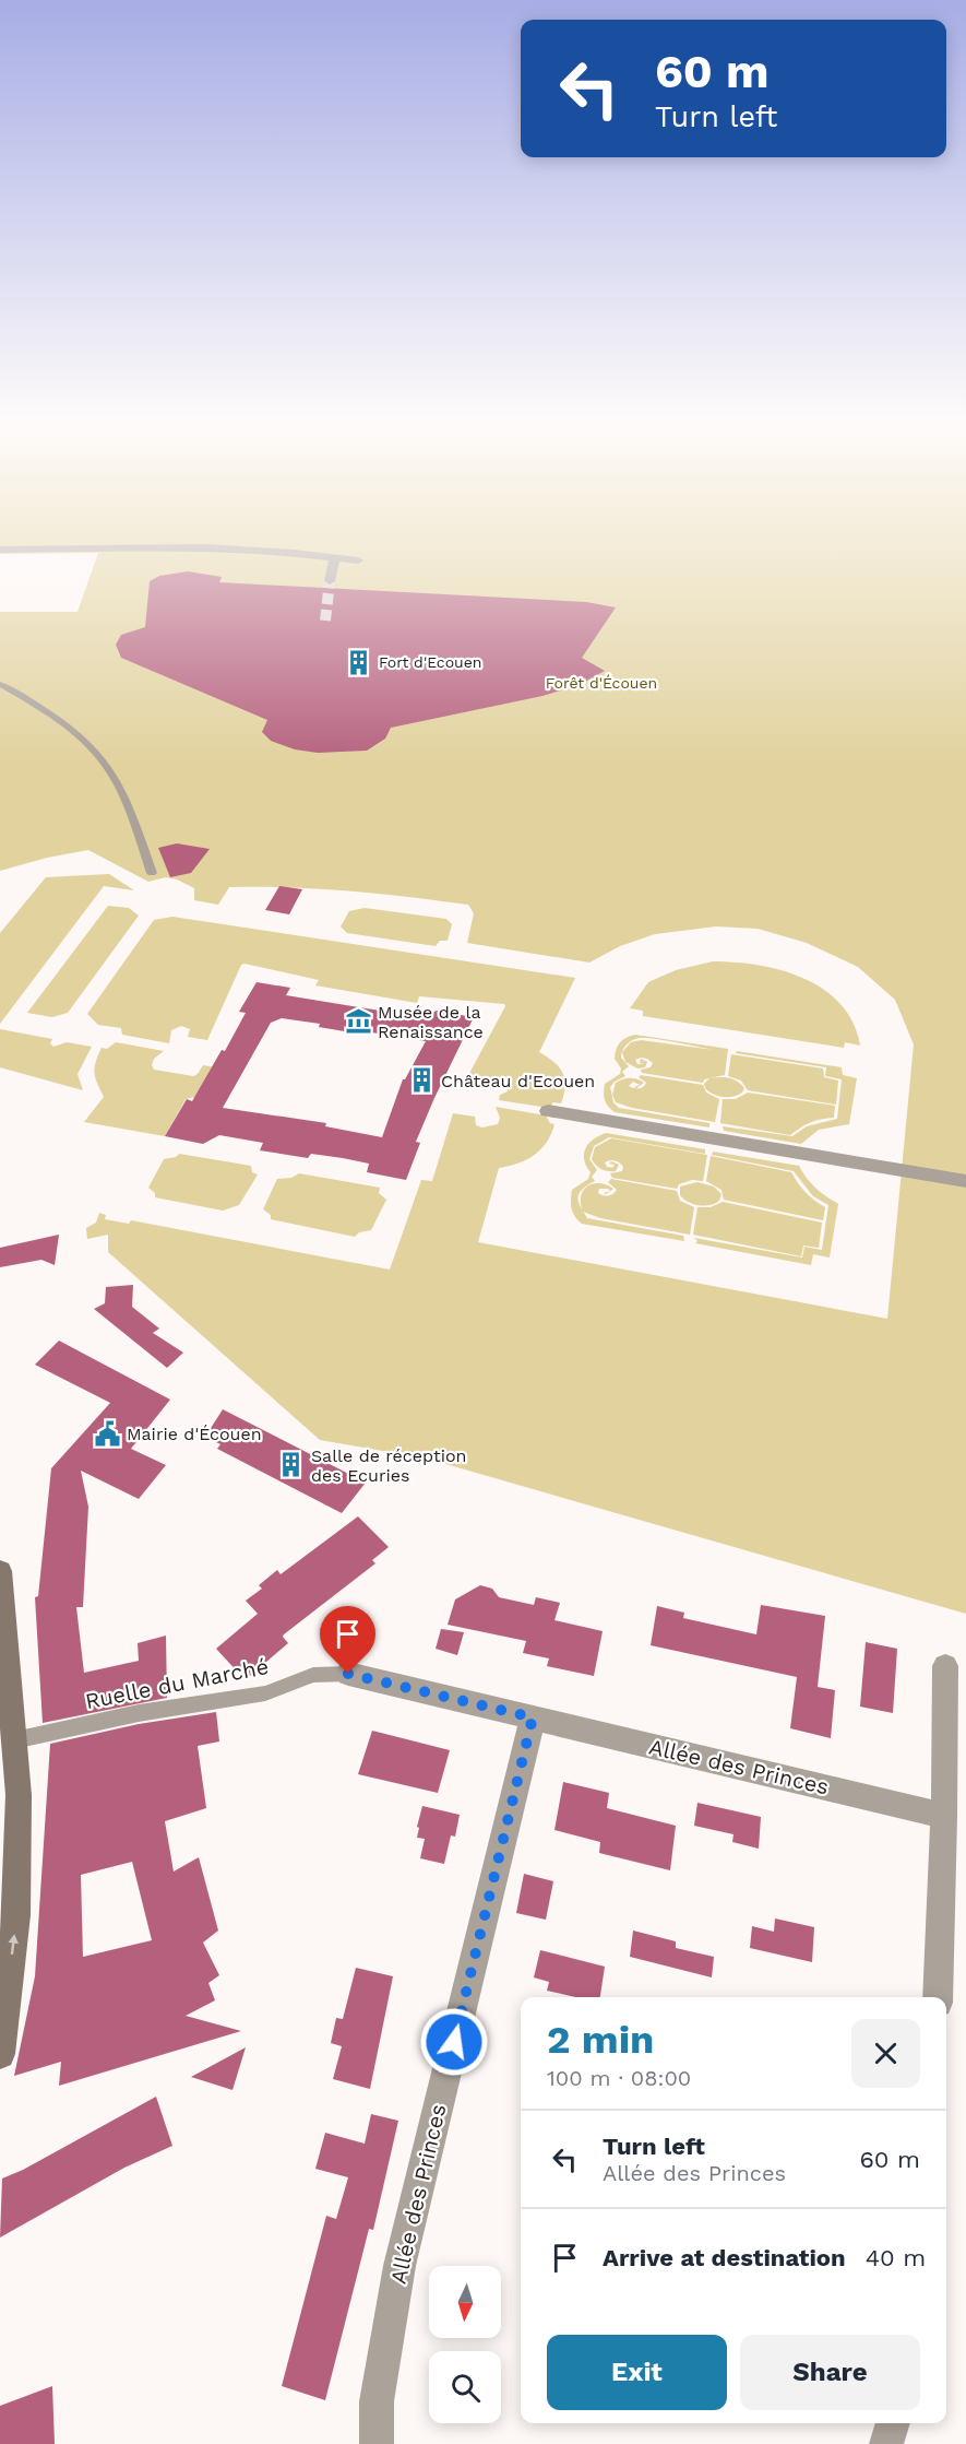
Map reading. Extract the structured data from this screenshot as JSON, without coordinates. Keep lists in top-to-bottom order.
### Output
{
  "streets": {
    "street": ["Allée des Princes"],
    "lane": ["Ruelle du Marché"]
  },
  "crossings": [
    ["Ruelle du Marché", "Allée des Princes"]
  ],
  "parks": ["Forêt d'Écouen"],
  "places": {
    "building": ["Fort d'Ecouen", "Château d'Ecouen", "Salle de réception des Ecuries"],
    "museum": ["Musée de la Renaissance"],
    "public building": ["Mairie d'Écouen"]
  },
  "north": "bottom",
  "page": {
    "turn": ["60 m", "Turn left"],
    "heading": ["2 min", "100 m · 08:00"],
    "list": [
      {
        "name": "Turn left",
        "note": "Allée des Princes",
        "value": "60 m"
      },
      {
        "name": "Arrive at destination",
        "value": "40 m"
      }
    ],
    "buttons": ["Exit", "Share"]
  }
}
